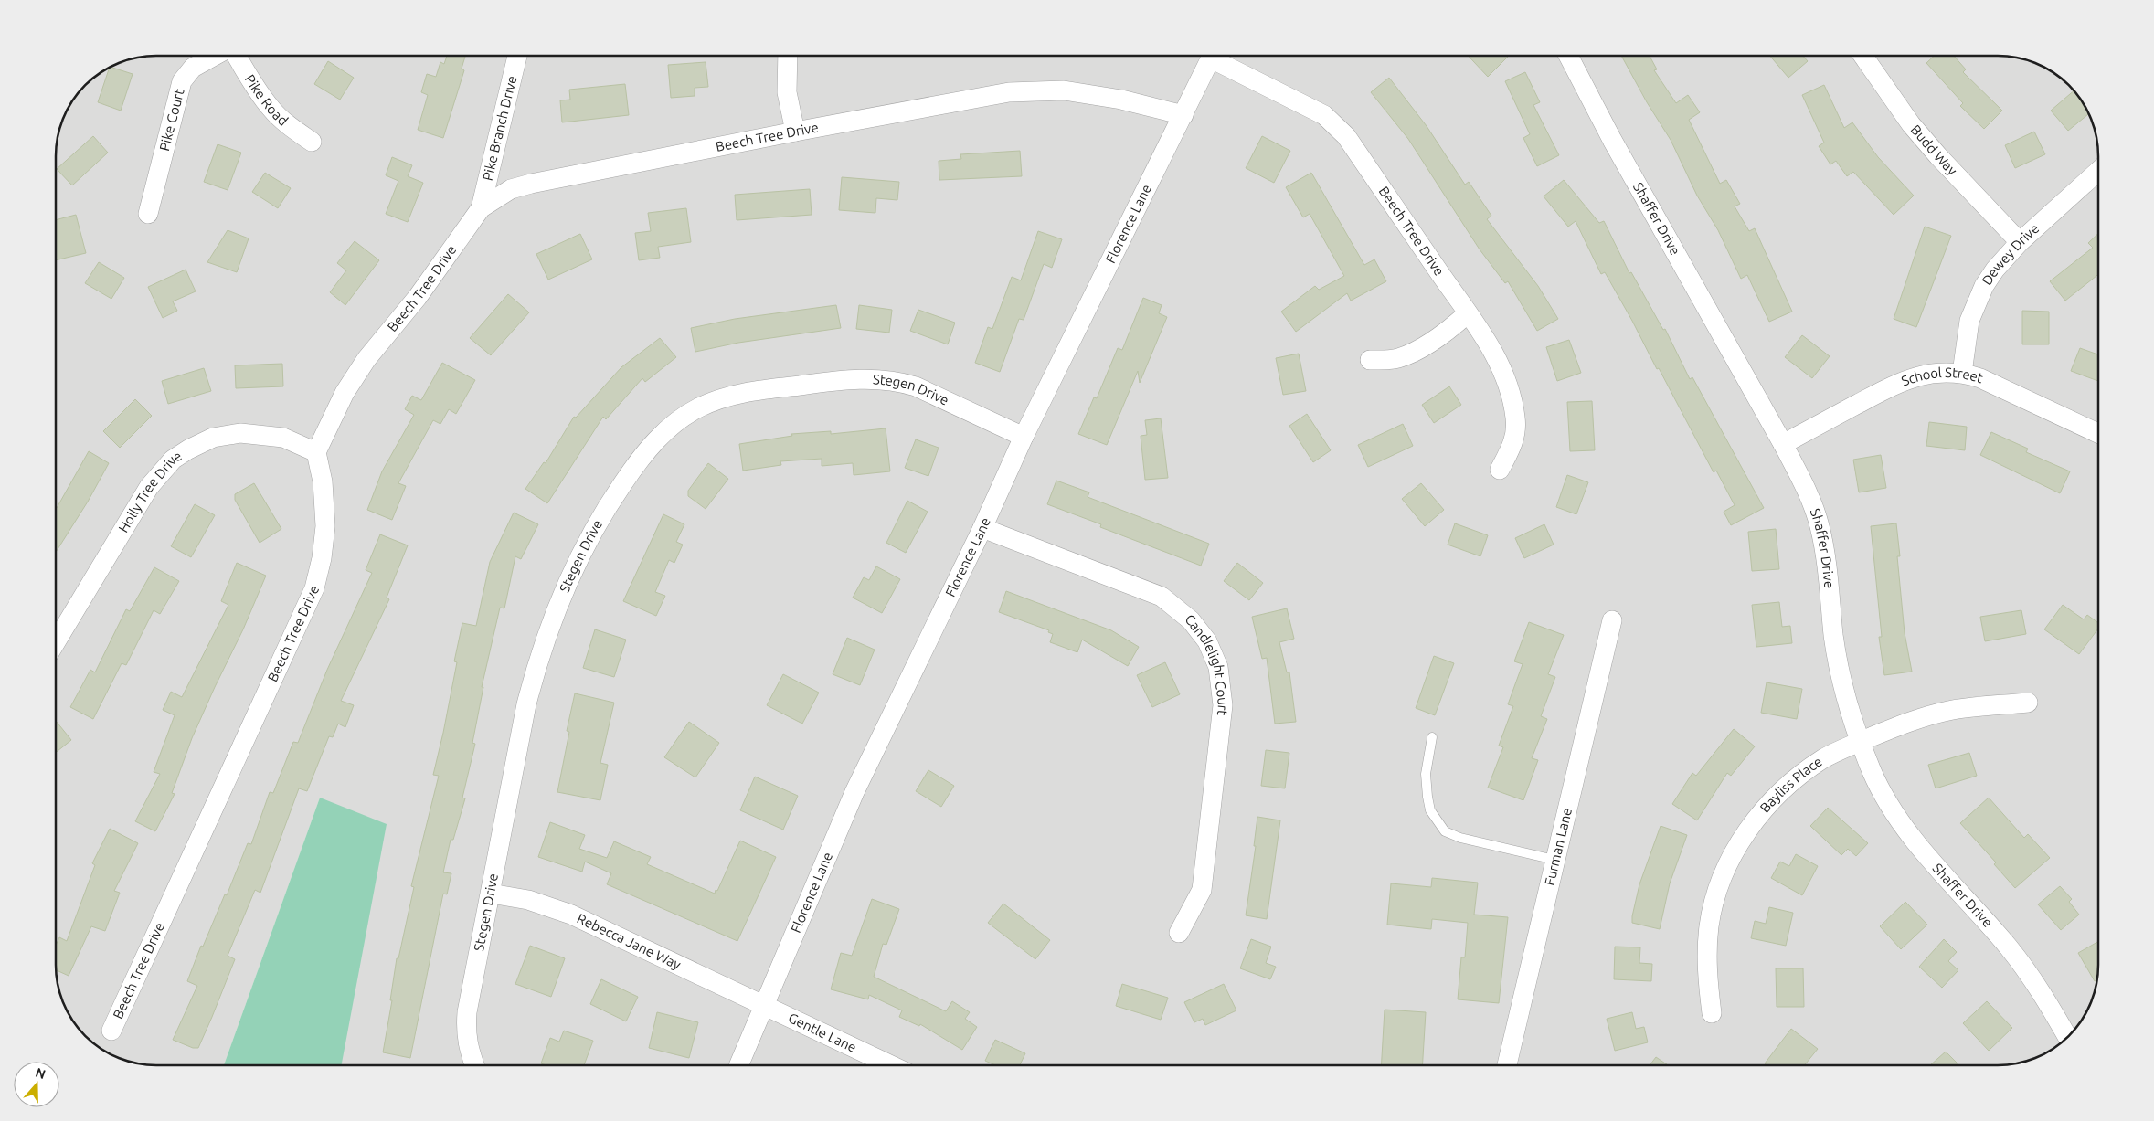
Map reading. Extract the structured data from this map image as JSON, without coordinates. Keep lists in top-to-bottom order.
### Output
{
  "streets": {
    "street": [
      "Pike Road",
      "Pike Court",
      "Pike Branch Drive",
      "Beech Tree Drive",
      "Budd Way",
      "Shaffer Drive",
      "Florence Lane",
      "Dewey Drive",
      "School Street",
      "Stegen Drive",
      "Holly Tree Drive",
      "Candlelight Court",
      "Bayliss Place",
      "Furman Lane",
      "Rebecca Jane Way",
      "Gentle Lane"
    ]
  },
  "crossings": [
    ["Pike Branch Drive", "Beech Tree Drive"],
    ["Beech Tree Drive", "Florence Lane"],
    ["Beech Tree Drive", "Holly Tree Drive"],
    ["Budd Way", "Dewey Drive"],
    ["Shaffer Drive", "School Street"],
    ["Shaffer Drive", "Bayliss Place"],
    ["Florence Lane", "Stegen Drive"],
    ["Florence Lane", "Candlelight Court"],
    ["Florence Lane", "Rebecca Jane Way"],
    ["Florence Lane", "Gentle Lane"],
    ["Dewey Drive", "School Street"],
    ["Stegen Drive", "Rebecca Jane Way"],
    ["Rebecca Jane Way", "Gentle Lane"]
  ],
  "north": "top"
}
